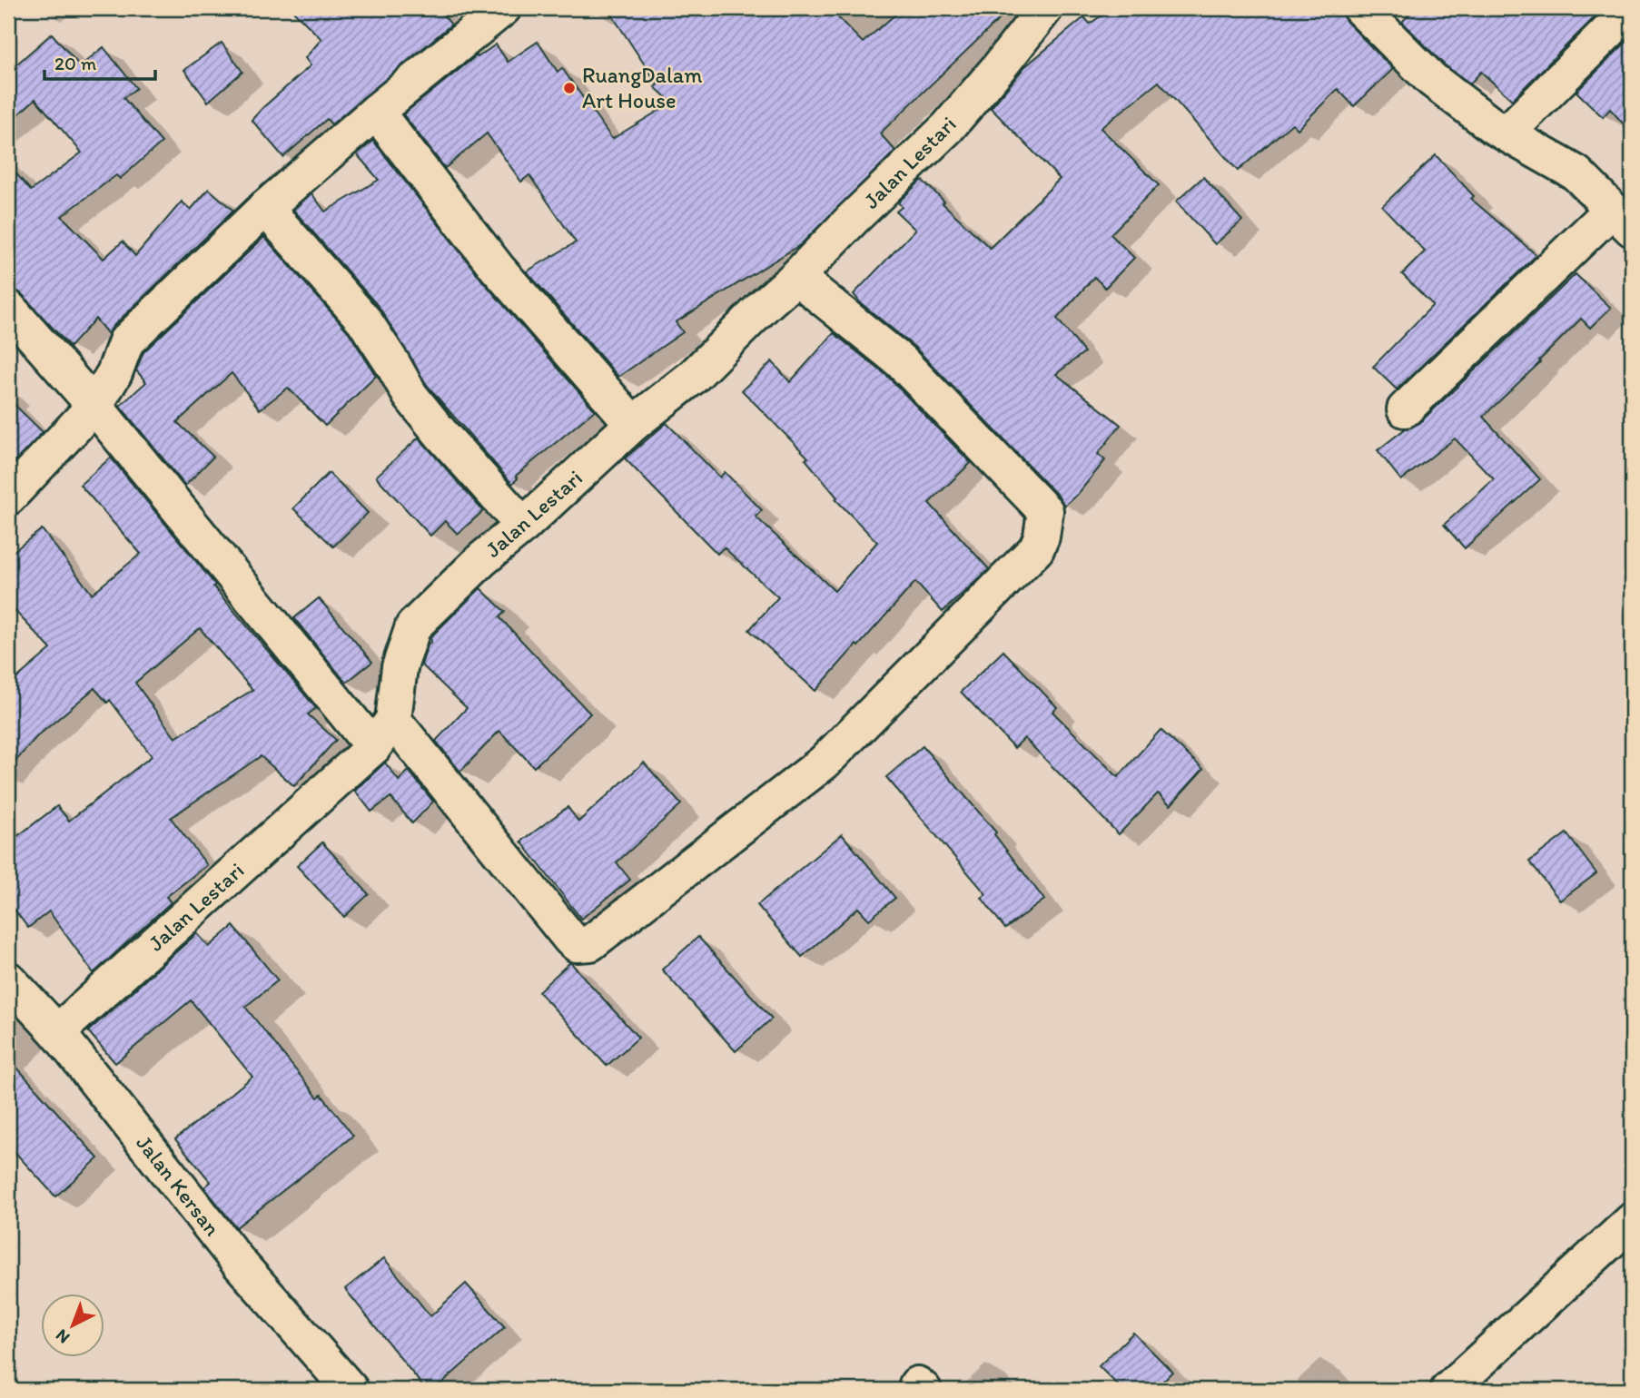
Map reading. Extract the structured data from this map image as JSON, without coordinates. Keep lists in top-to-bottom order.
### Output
{
  "streets": {
    "street": ["Jalan Lestari", "Jalan Kersan"]
  },
  "crossings": [
    ["Jalan Lestari", "Jalan Kersan"]
  ],
  "places": ["RuangDalam Art House"],
  "scale_bar": "20 m",
  "north": "bottom left"
}
